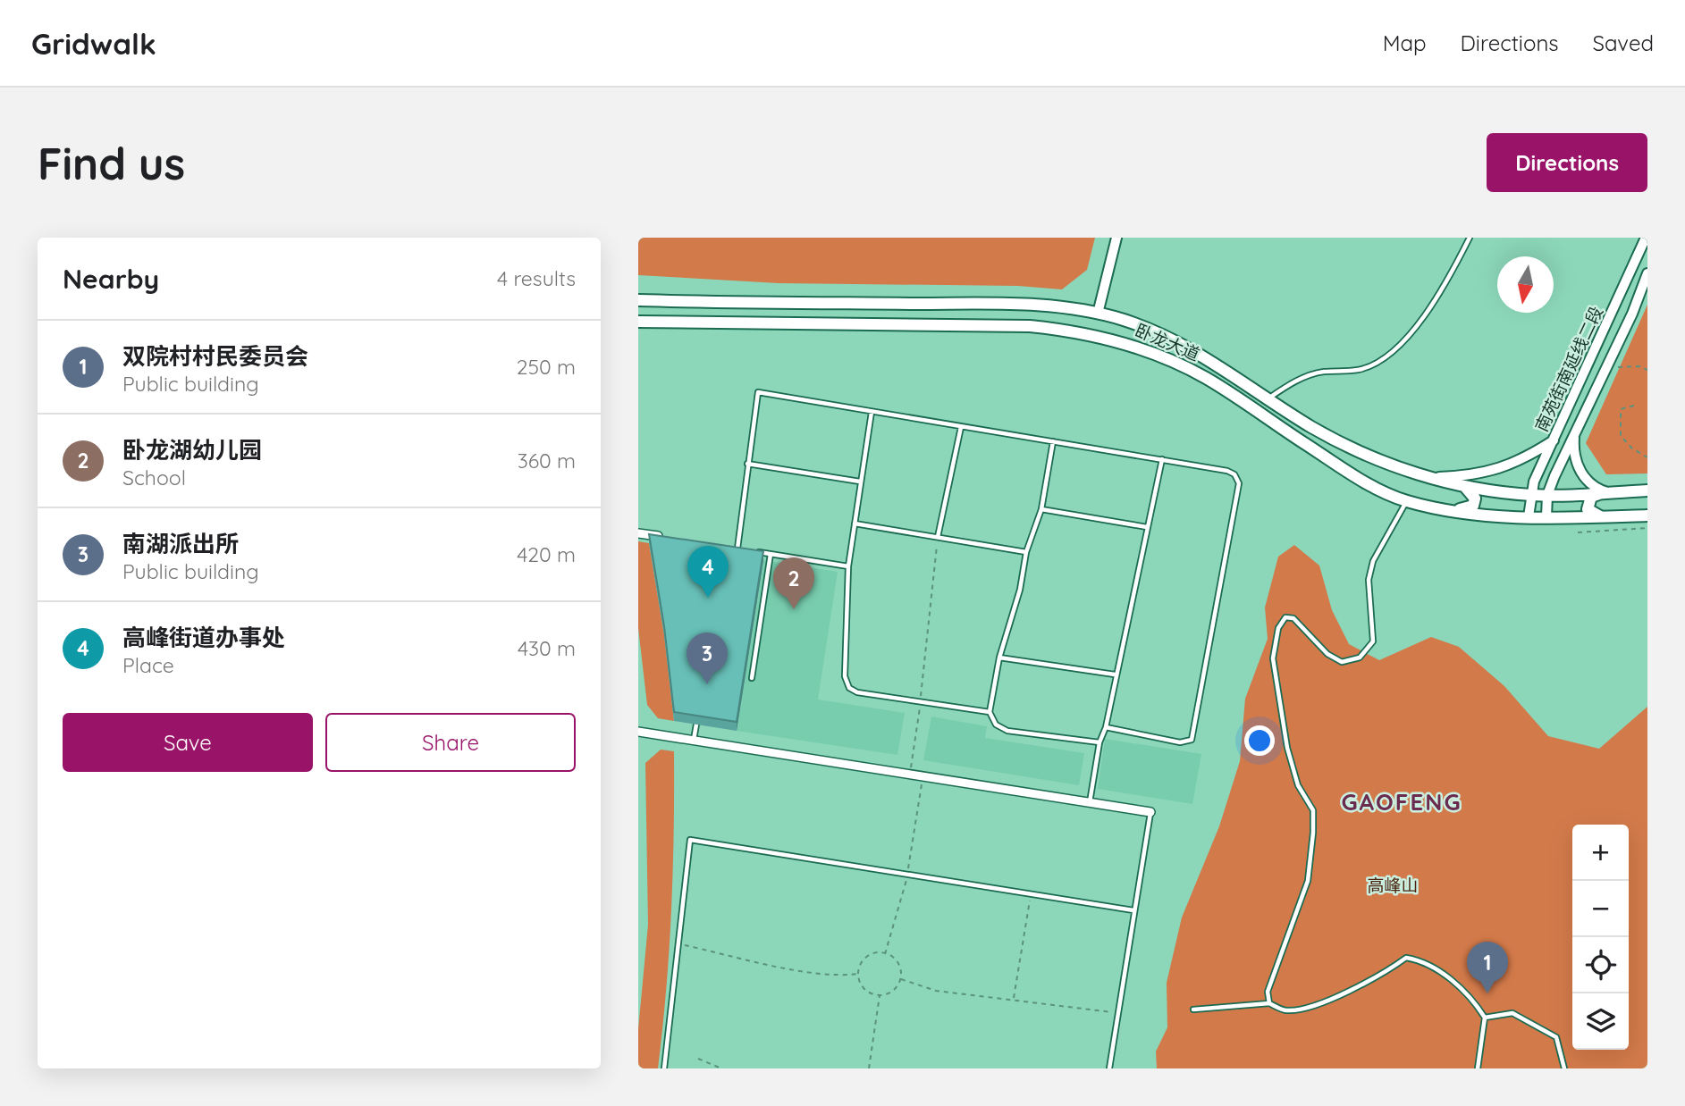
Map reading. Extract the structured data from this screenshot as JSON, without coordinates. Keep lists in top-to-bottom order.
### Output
{
  "streets": {
    "main road": ["卧龙大道"],
    "street": ["南苑街南延线二段"]
  },
  "crossings": [
    ["卧龙大道", "南苑街南延线二段"]
  ],
  "districts": ["GAOFENG"],
  "parks": ["高峰山"],
  "north": "bottom",
  "page": {
    "header": "Gridwalk",
    "nav": ["Map", "Directions", "Saved"],
    "buttons": [
      "Directions",
      ["Save", "Share"]
    ],
    "title": "Find us",
    "heading": ["Nearby", "4 results"],
    "list": [
      {
        "mark": "1",
        "name": "双院村村民委员会",
        "note": "Public building",
        "value": "250 m"
      },
      {
        "mark": "2",
        "name": "卧龙湖幼儿园",
        "note": "School",
        "value": "360 m"
      },
      {
        "mark": "3",
        "name": "南湖派出所",
        "note": "Public building",
        "value": "420 m"
      },
      {
        "mark": "4",
        "name": "高峰街道办事处",
        "note": "Place",
        "value": "430 m"
      }
    ],
    "pins": [
      "4",
      "2",
      "3",
      "1"
    ],
    "map_buttons": ["+", "−"]
  }
}
